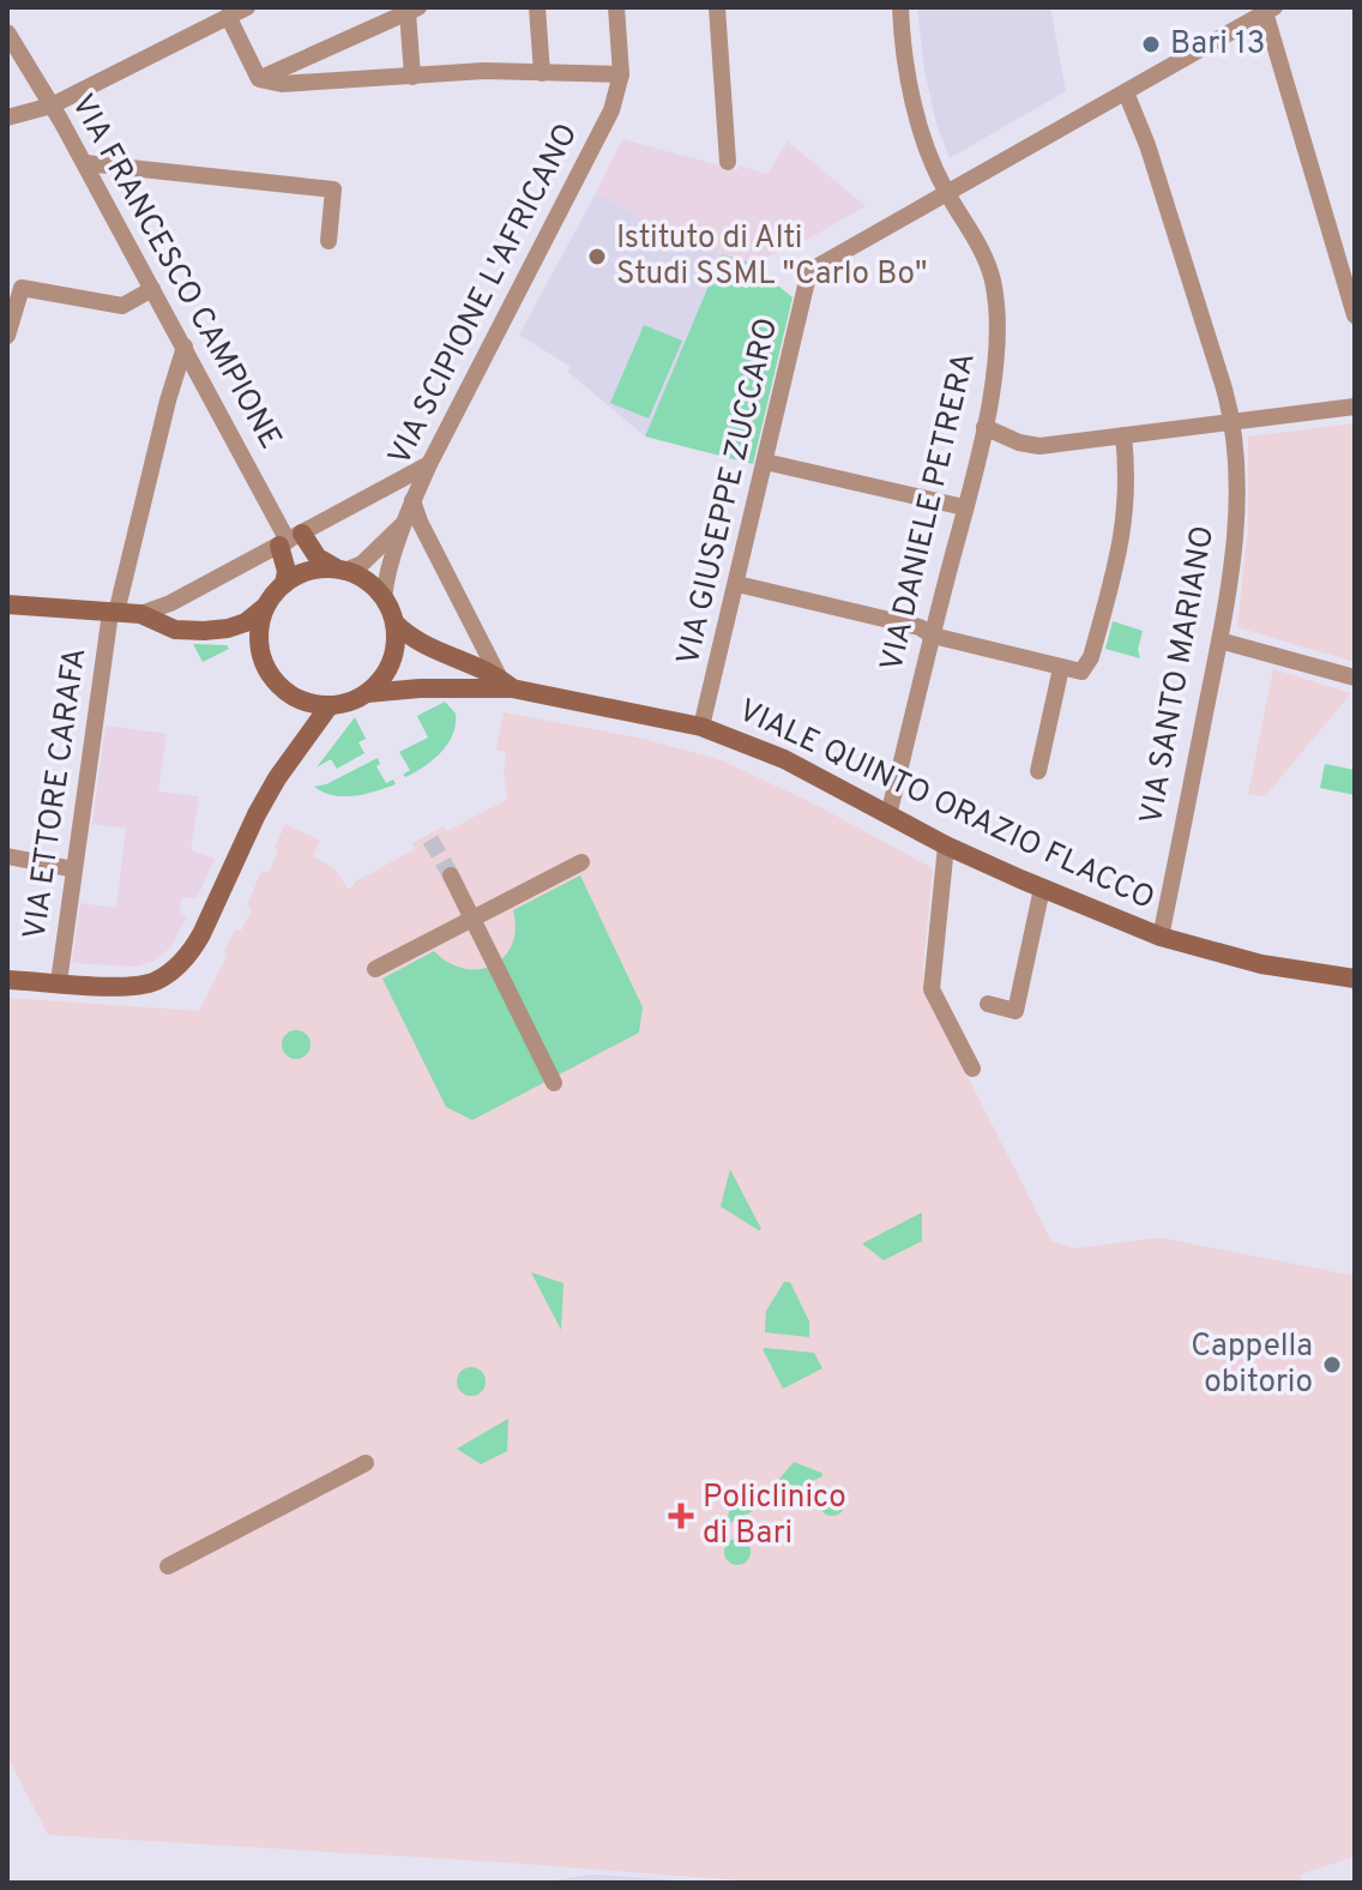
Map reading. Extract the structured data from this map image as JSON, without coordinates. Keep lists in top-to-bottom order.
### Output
{
  "streets": {
    "street": [
      "VIA FRANCESCO CAMPIONE",
      "VIA SCIPIONE L'AFRICANO",
      "VIA GIUSEPPE ZUCCARO",
      "VIA DANIELE PETRERA",
      "VIA SANTO MARIANO",
      "VIA ETTORE CARAFA",
      "VIALE QUINTO ORAZIO FLACCO"
    ]
  },
  "crossings": [
    ["VIA FRANCESCO CAMPIONE", "VIA ETTORE CARAFA"],
    ["VIA GIUSEPPE ZUCCARO", "VIA DANIELE PETRERA"],
    ["VIA GIUSEPPE ZUCCARO", "VIALE QUINTO ORAZIO FLACCO"],
    ["VIA DANIELE PETRERA", "VIALE QUINTO ORAZIO FLACCO"],
    ["VIA SANTO MARIANO", "VIALE QUINTO ORAZIO FLACCO"]
  ],
  "places": {
    "other": ["Bari 13", "Istituto di Alti Studi SSML \"Carlo Bo\"", "Cappella obitorio"],
    "health": ["Policlinico di Bari"]
  }
}
